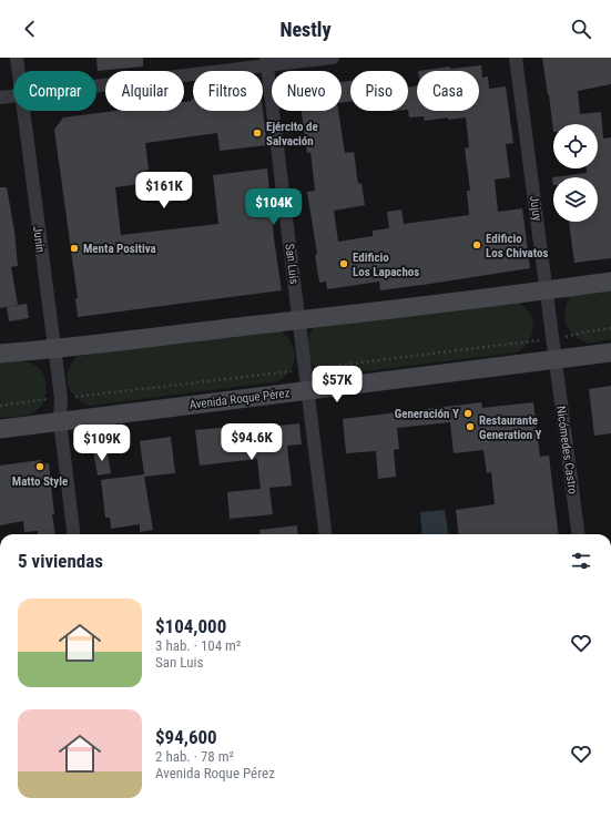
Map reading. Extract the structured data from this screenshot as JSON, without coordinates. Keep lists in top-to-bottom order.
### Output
{
  "streets": {
    "main road": ["Avenida Roque Pérez"],
    "street": [
      "Jujuy",
      "Junín",
      "San Luis",
      "Nicómedes Castro"
    ]
  },
  "crossings": [
    ["Jujuy", "Avenida Roque Pérez"],
    ["Jujuy", "Nicómedes Castro"],
    ["Junín", "Avenida Roque Pérez"],
    ["San Luis", "Avenida Roque Pérez"],
    ["Avenida Roque Pérez", "Nicómedes Castro"]
  ],
  "places": [
    "Ejército de Salvación",
    "Edificio Los Chivatos",
    "Menta Positiva",
    "Edificio Los Lapachos",
    "Generación Y",
    "Restaurante Generation Y",
    "Matto Style"
  ],
  "page": {
    "header": "Nestly",
    "chip": [
      "Comprar",
      "Alquilar",
      "Filtros",
      "Nuevo",
      "Piso",
      "Casa"
    ],
    "price": [
      "$161K",
      "$104K",
      "$57K",
      "$94.6K",
      "$109K"
    ],
    "heading": "5 viviendas",
    "list": [
      {
        "name": "$104,000",
        "note": "3 hab. · 104 m² · San Luis"
      },
      {
        "name": "$94,600",
        "note": "2 hab. · 78 m² · Avenida Roque Pérez"
      }
    ]
  }
}
